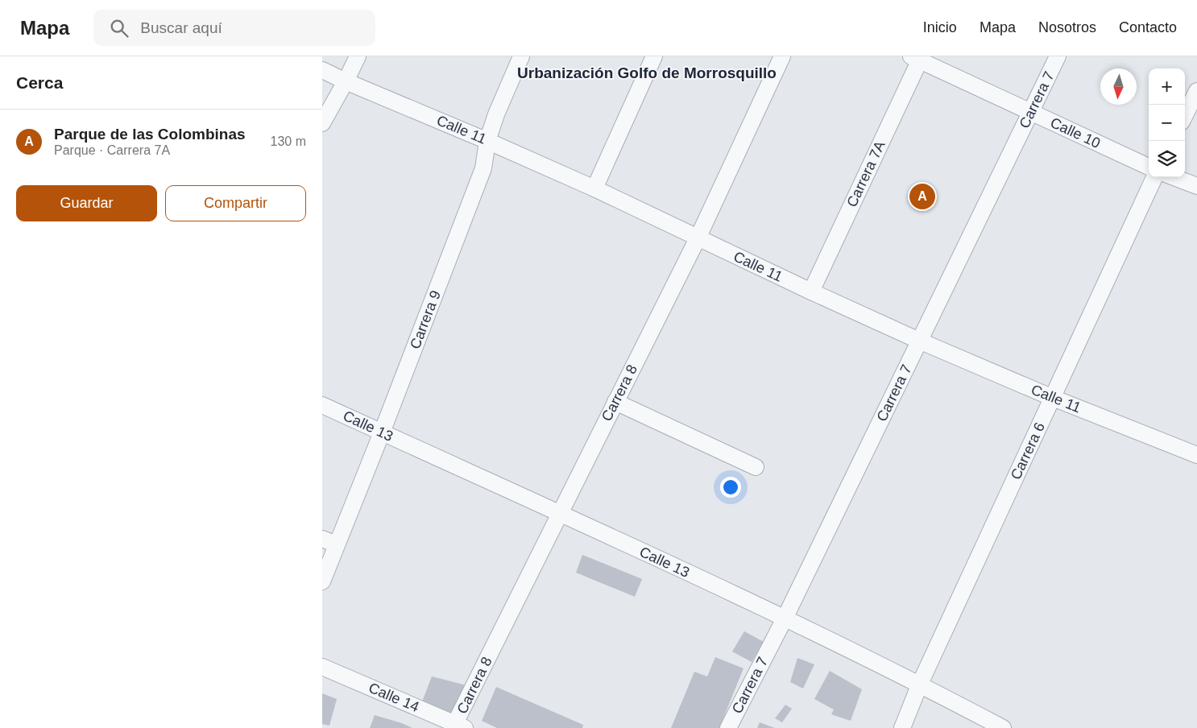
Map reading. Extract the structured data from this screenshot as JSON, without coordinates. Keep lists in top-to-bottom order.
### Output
{
  "streets": {
    "street": [
      "Carrera 7",
      "Calle 11",
      "Calle 10",
      "Carrera 7A",
      "Carrera 9",
      "Carrera 8",
      "Calle 13",
      "Carrera 6",
      "Calle 14"
    ]
  },
  "crossings": [
    ["Carrera 7", "Calle 11"],
    ["Carrera 7", "Calle 10"],
    ["Carrera 7", "Calle 13"],
    ["Calle 11", "Carrera 7A"],
    ["Calle 11", "Carrera 9"],
    ["Calle 11", "Carrera 8"],
    ["Calle 11", "Carrera 6"],
    ["Calle 10", "Carrera 7A"],
    ["Carrera 9", "Calle 13"],
    ["Carrera 8", "Calle 13"],
    ["Carrera 8", "Calle 14"],
    ["Calle 13", "Carrera 6"]
  ],
  "districts": ["Urbanización Golfo de Morrosquillo"],
  "north": "bottom",
  "page": {
    "header": "Mapa",
    "search": "Buscar aquí",
    "nav": [
      "Inicio",
      "Mapa",
      "Nosotros",
      "Contacto"
    ],
    "heading": "Cerca",
    "map_buttons": ["+", "−"],
    "list": [
      {
        "mark": "A",
        "name": "Parque de las Colombinas",
        "note": "Parque · Carrera 7A",
        "value": "130 m"
      }
    ],
    "buttons": ["Guardar", "Compartir"],
    "pins": "A"
  }
}
